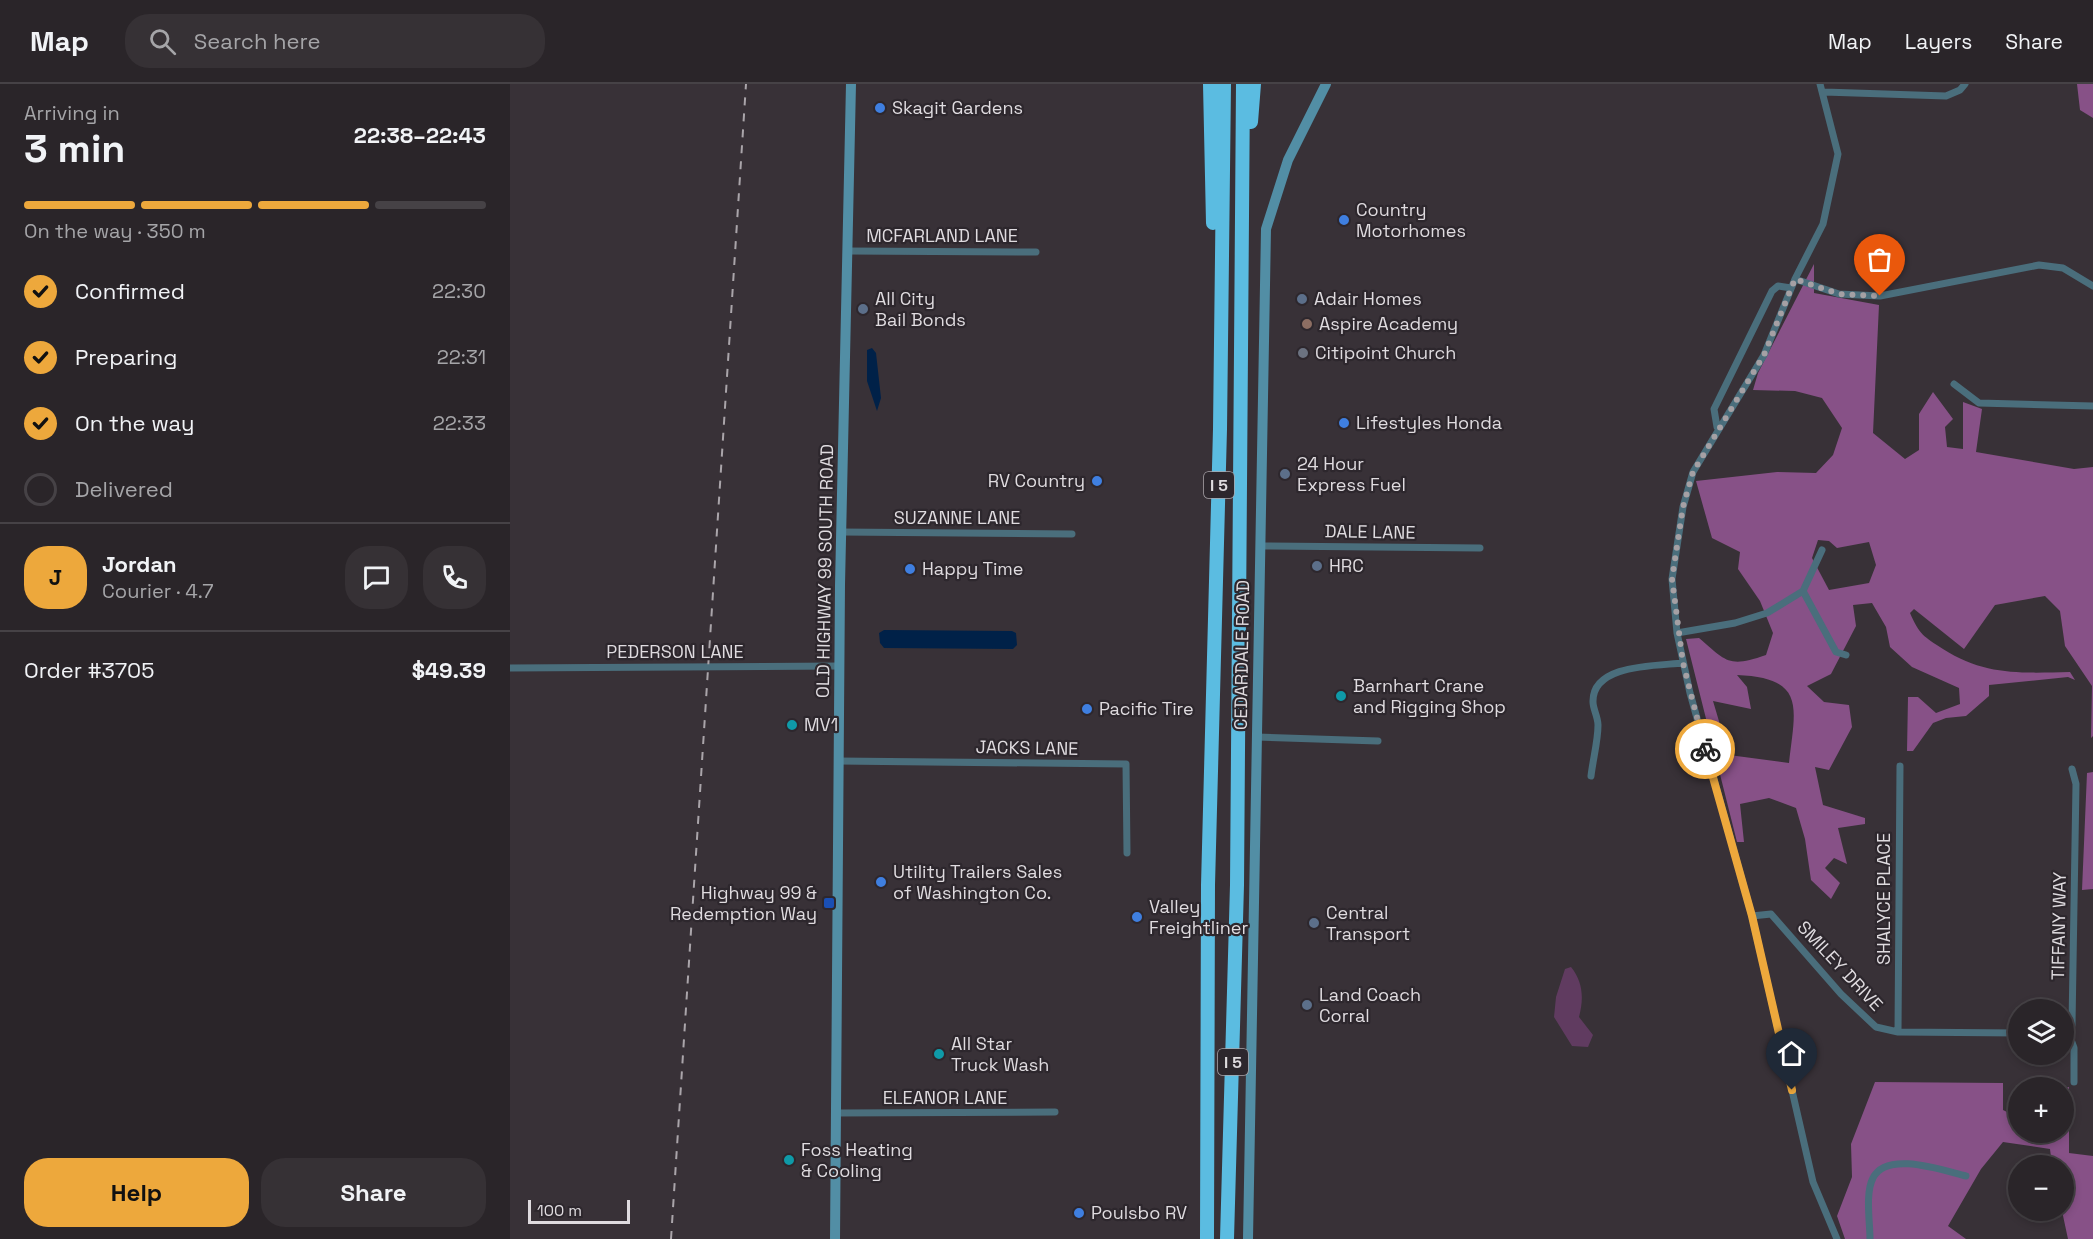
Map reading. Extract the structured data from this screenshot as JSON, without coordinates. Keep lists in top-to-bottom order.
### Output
{
  "streets": {
    "highway": ["I 5"],
    "street": [
      "MCFARLAND LANE",
      "SUZANNE LANE",
      "DALE LANE",
      "OLD HIGHWAY 99 SOUTH ROAD",
      "PEDERSON LANE",
      "CEDARDALE ROAD",
      "JACKS LANE",
      "SHALYCE PLACE",
      "TIFFANY WAY",
      "SMILEY DRIVE",
      "ELEANOR LANE"
    ]
  },
  "crossings": [
    ["MCFARLAND LANE", "OLD HIGHWAY 99 SOUTH ROAD"],
    ["SUZANNE LANE", "OLD HIGHWAY 99 SOUTH ROAD"],
    ["DALE LANE", "CEDARDALE ROAD"],
    ["OLD HIGHWAY 99 SOUTH ROAD", "PEDERSON LANE"],
    ["OLD HIGHWAY 99 SOUTH ROAD", "JACKS LANE"],
    ["OLD HIGHWAY 99 SOUTH ROAD", "ELEANOR LANE"],
    ["SHALYCE PLACE", "SMILEY DRIVE"]
  ],
  "places": {
    "other": [
      "Skagit Gardens",
      "Country Motorhomes",
      "Adair Homes",
      "All City Bail Bonds",
      "Aspire Academy",
      "Citipoint Church",
      "Lifestyles Honda",
      "24 Hour Express Fuel",
      "RV Country",
      "HRC",
      "Happy Time",
      "Barnhart Crane and Rigging Shop",
      "Pacific Tire",
      "MV1",
      "Utility Trailers Sales of Washington Co.",
      "Valley Freightliner",
      "Central Transport",
      "Land Coach Corral",
      "All Star Truck Wash",
      "Foss Heating & Cooling",
      "Poulsbo RV"
    ],
    "transit": ["Highway 99 & Redemption Way"]
  },
  "scale_bar": "100 m",
  "page": {
    "header": "Map",
    "search": "Search here",
    "nav": ["Map", "Layers", "Share"],
    "heading": ["3 min", "Arriving in", "22:38–22:43"],
    "panel": [
      "Jordan",
      "Courier · 4.7",
      "Order #3705",
      "$49.39"
    ],
    "bar": "On the way · 350 m",
    "list": [
      ["Confirmed", "22:30"],
      ["Preparing", "22:31"],
      ["On the way", "22:33"],
      "Delivered"
    ],
    "round": "J",
    "map_buttons": ["+", "−"],
    "buttons": ["Help", "Share"],
    "scale": "100 m"
  }
}
